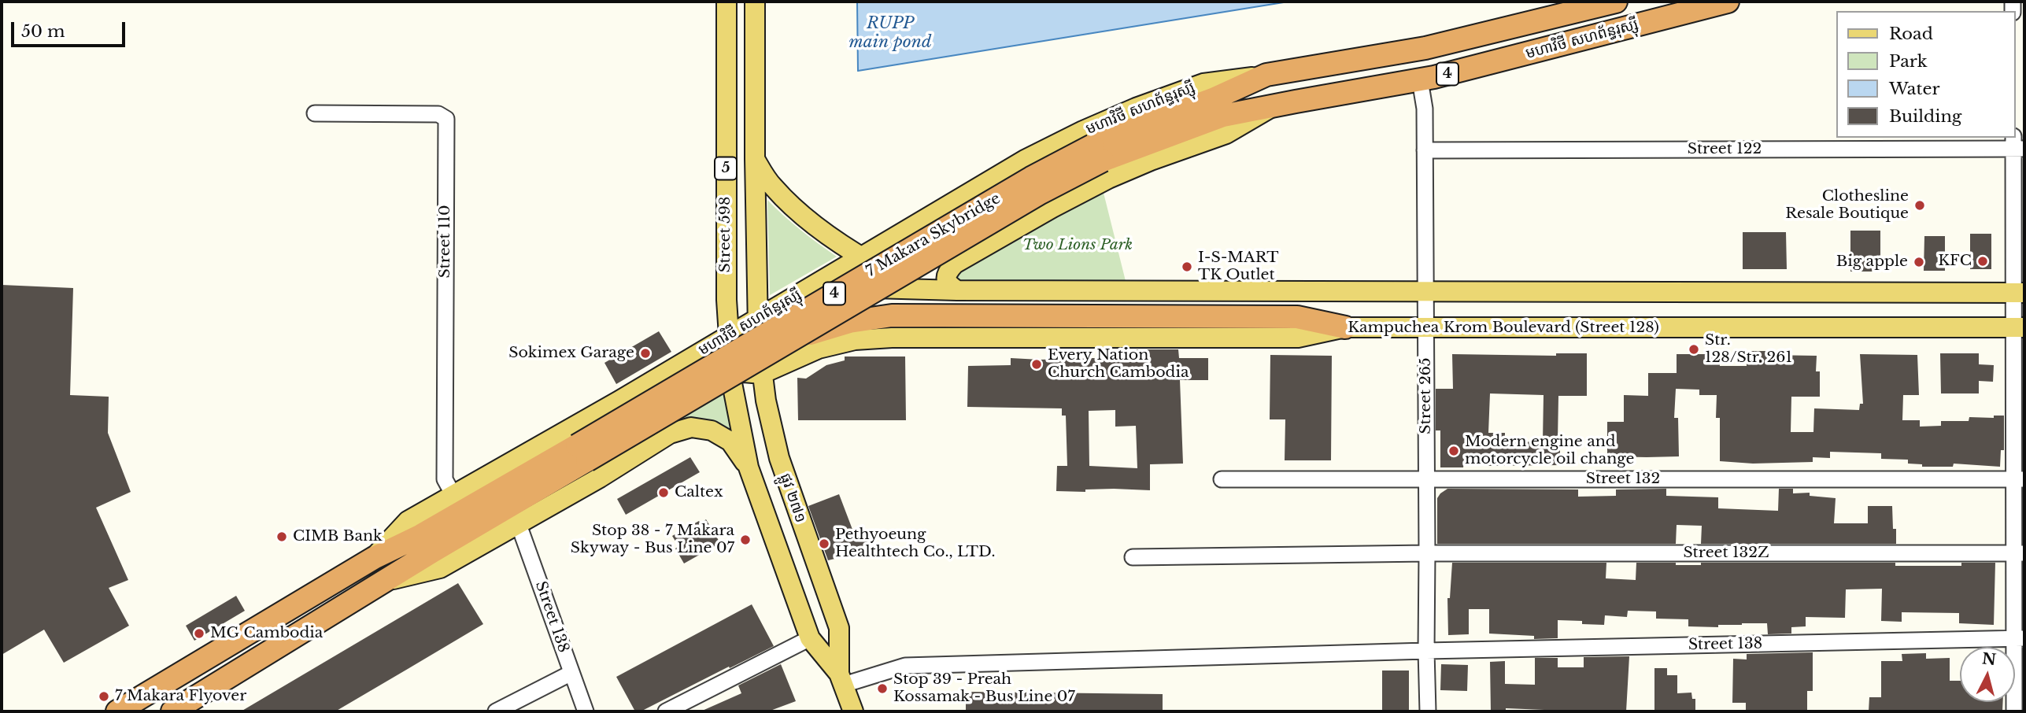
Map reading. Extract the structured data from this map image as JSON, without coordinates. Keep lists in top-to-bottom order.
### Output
{
  "streets": {
    "highway": ["មហាវិថី សហព័ន្ធរុស្ស៊ី", "4", "7 Makara Skybridge"],
    "main road": [
      "5",
      "Street 598",
      "Kampuchea Krom Boulevard (Street 128)",
      "ផ្លូវ ២៧១"
    ],
    "street": [
      "Street 122",
      "Street 110",
      "Street 265",
      "Street 132",
      "Street 132Z",
      "Street 138"
    ]
  },
  "crossings": [
    ["មហាវិថី សហព័ន្ធរុស្ស៊ី", "4"],
    ["មហាវិថី សហព័ន្ធរុស្ស៊ី", "Street 598"],
    ["មហាវិថី សហព័ន្ធរុស្ស៊ី", "7 Makara Skybridge"],
    ["មហាវិថី សហព័ន្ធរុស្ស៊ី", "Street 110"],
    ["មហាវិថី សហព័ន្ធរុស្ស៊ី", "Street 265"],
    ["មហាវិថី សហព័ន្ធរុស្ស៊ី", "ផ្លូវ ២៧១"],
    ["4", "7 Makara Skybridge"],
    ["Street 122", "Street 265"],
    ["Street 598", "ផ្លូវ ២៧១"],
    ["Kampuchea Krom Boulevard (Street 128)", "Street 265"],
    ["Kampuchea Krom Boulevard (Street 128)", "ផ្លូវ ២៧១"],
    ["Street 265", "Street 132"],
    ["Street 265", "Street 132Z"],
    ["Street 265", "Street 138"],
    ["ផ្លូវ ២៧១", "Street 138"]
  ],
  "water": ["RUPP main pond"],
  "parks": ["Two Lions Park"],
  "places": [
    "Clothesline Resale Boutique",
    "KFC",
    "Big apple",
    "I-S-MART TK Outlet",
    "Str. 128/Str. 261",
    "Sokimex Garage",
    "Every Nation Church Cambodia",
    "Modern engine and motorcycle oil change",
    "Caltex",
    "CIMB Bank",
    "Stop 38 - 7 Makara Skyway - Bus Line 07",
    "Pethyoeung Healthtech Co., LTD.",
    "MG Cambodia",
    "Stop 39 - Preah Kossamak - Bus Line 07",
    "7 Makara Flyover"
  ],
  "legend": [
    "Road",
    "Park",
    "Water",
    "Building"
  ],
  "scale_bar": "50 m",
  "north": "top"
}
